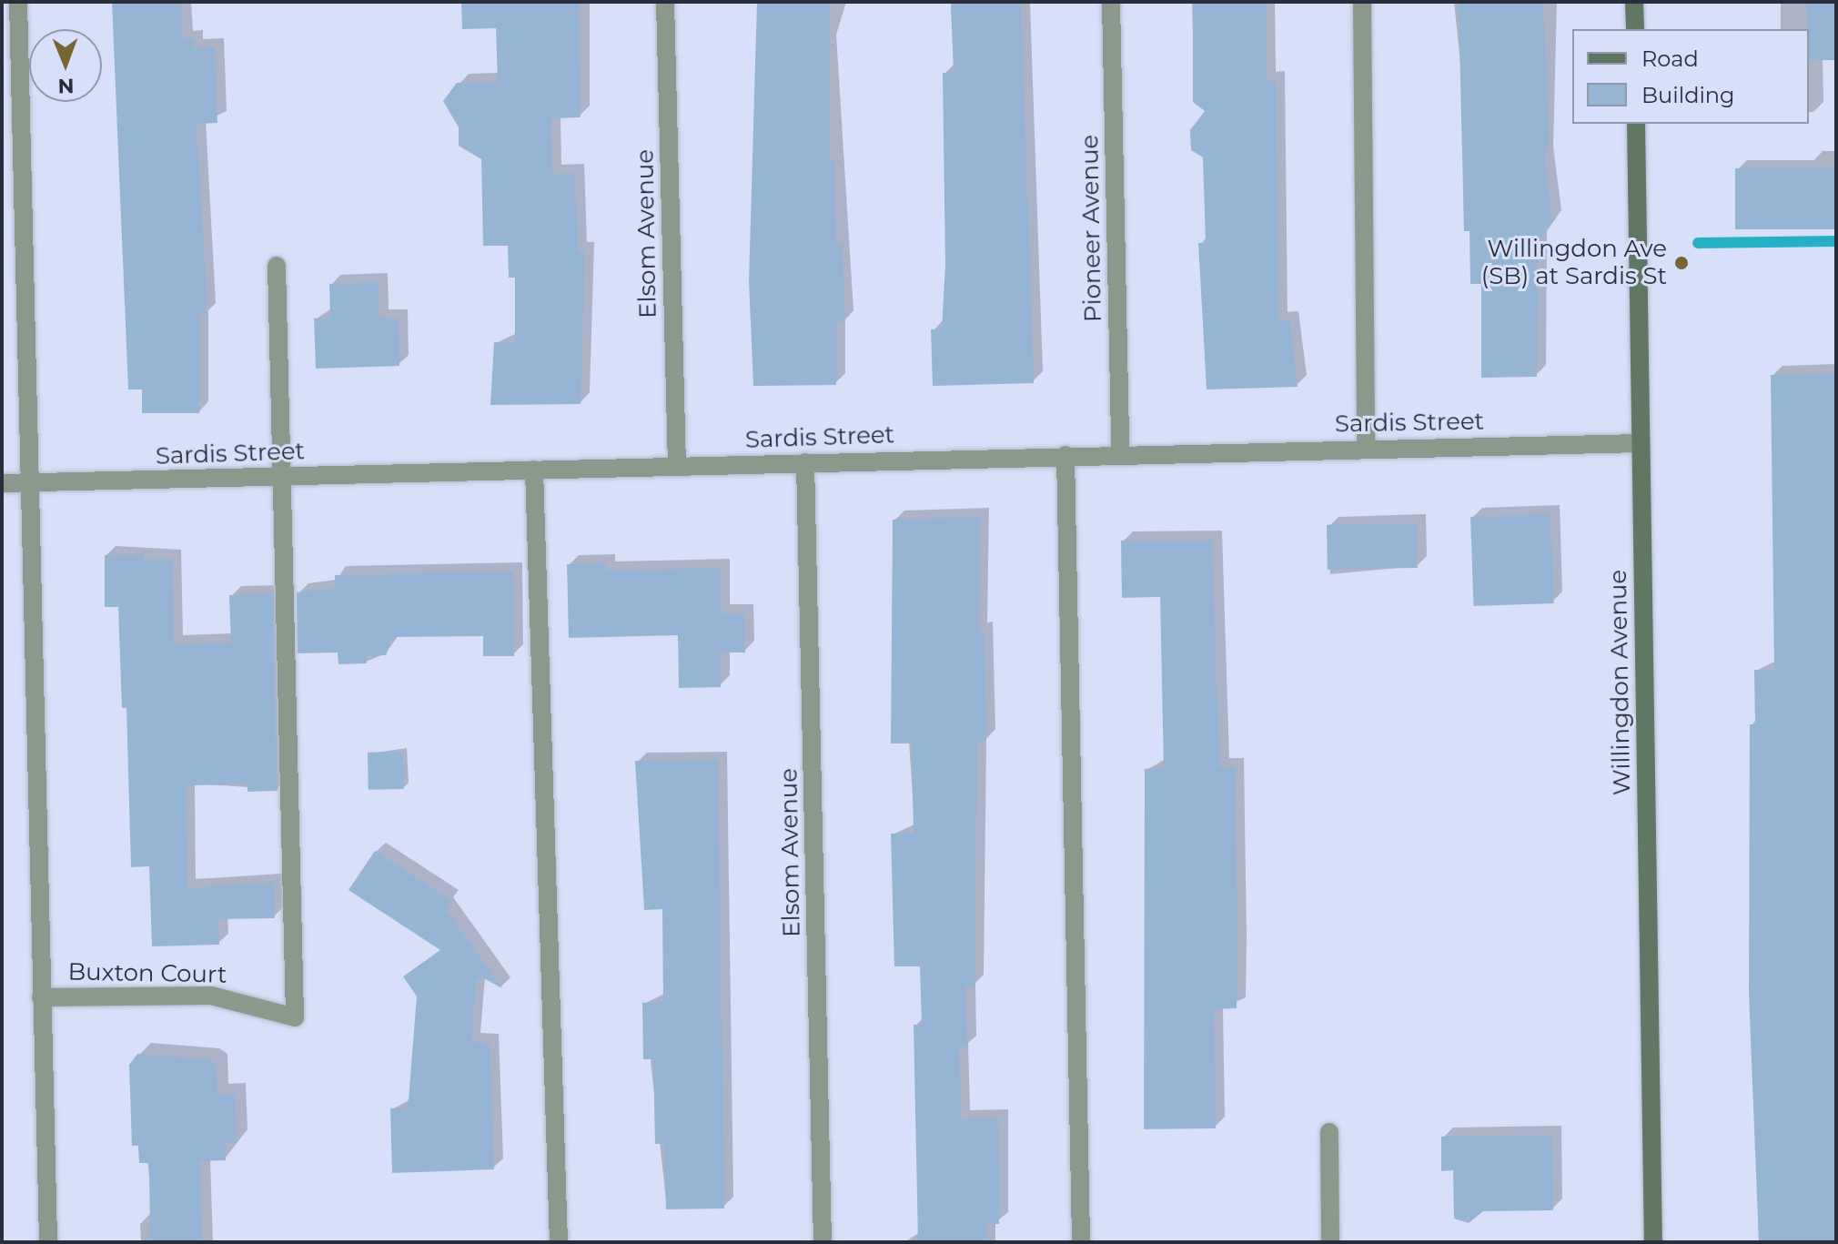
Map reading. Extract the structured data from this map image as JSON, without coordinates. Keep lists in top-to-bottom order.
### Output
{
  "streets": {
    "main road": ["Willingdon Avenue"],
    "street": [
      "Pioneer Avenue",
      "Elsom Avenue",
      "Sardis Street",
      "Buxton Court"
    ]
  },
  "crossings": [
    ["Pioneer Avenue", "Sardis Street"],
    ["Elsom Avenue", "Sardis Street"],
    ["Sardis Street", "Willingdon Avenue"],
    ["Sardis Street", "Buxton Court"]
  ],
  "places": ["Willingdon Ave (SB) at Sardis St"],
  "legend": ["Road", "Building"],
  "north": "bottom"
}
